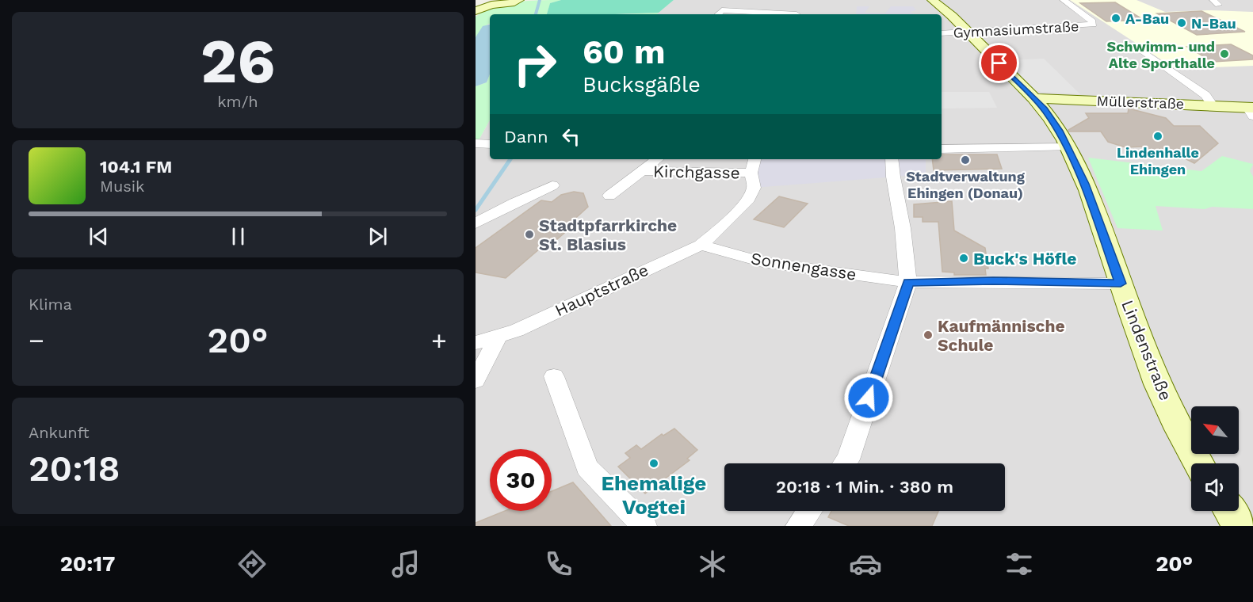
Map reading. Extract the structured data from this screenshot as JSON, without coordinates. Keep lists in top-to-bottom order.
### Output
{
  "streets": {
    "street": [
      "Gymnasiumstraße",
      "Müllerstraße",
      "Kirchgasse",
      "Sonnengasse",
      "Hauptstraße",
      "Lindenstraße"
    ]
  },
  "crossings": [
    ["Gymnasiumstraße", "Lindenstraße"],
    ["Müllerstraße", "Lindenstraße"],
    ["Kirchgasse", "Hauptstraße"],
    ["Sonnengasse", "Hauptstraße"],
    ["Sonnengasse", "Lindenstraße"]
  ],
  "places": [
    "A-Bau",
    "N-Bau",
    "Schwimm- und Alte Sporthalle",
    "Lindenhalle Ehingen",
    "Stadtverwaltung Ehingen (Donau)",
    "Stadtpfarrkirche St. Blasius",
    "Buck's Höfle",
    "Kaufmännische Schule",
    "Ehemalige Vogtei"
  ],
  "north": "top left",
  "page": {
    "tile": [
      ["26", "km/h"],
      "Klima",
      ["Ankunft", "20:18"]
    ],
    "turn": ["60 m", "Bucksgäßle"],
    "then": "Dann",
    "song": ["104.1 FM", "Musik"],
    "heat": ["−", "20°", "+"],
    "limit": "30",
    "trip": "20:18 · 1 Min. · 380 m",
    "tabs": ["20:17", "20°"]
  }
}
